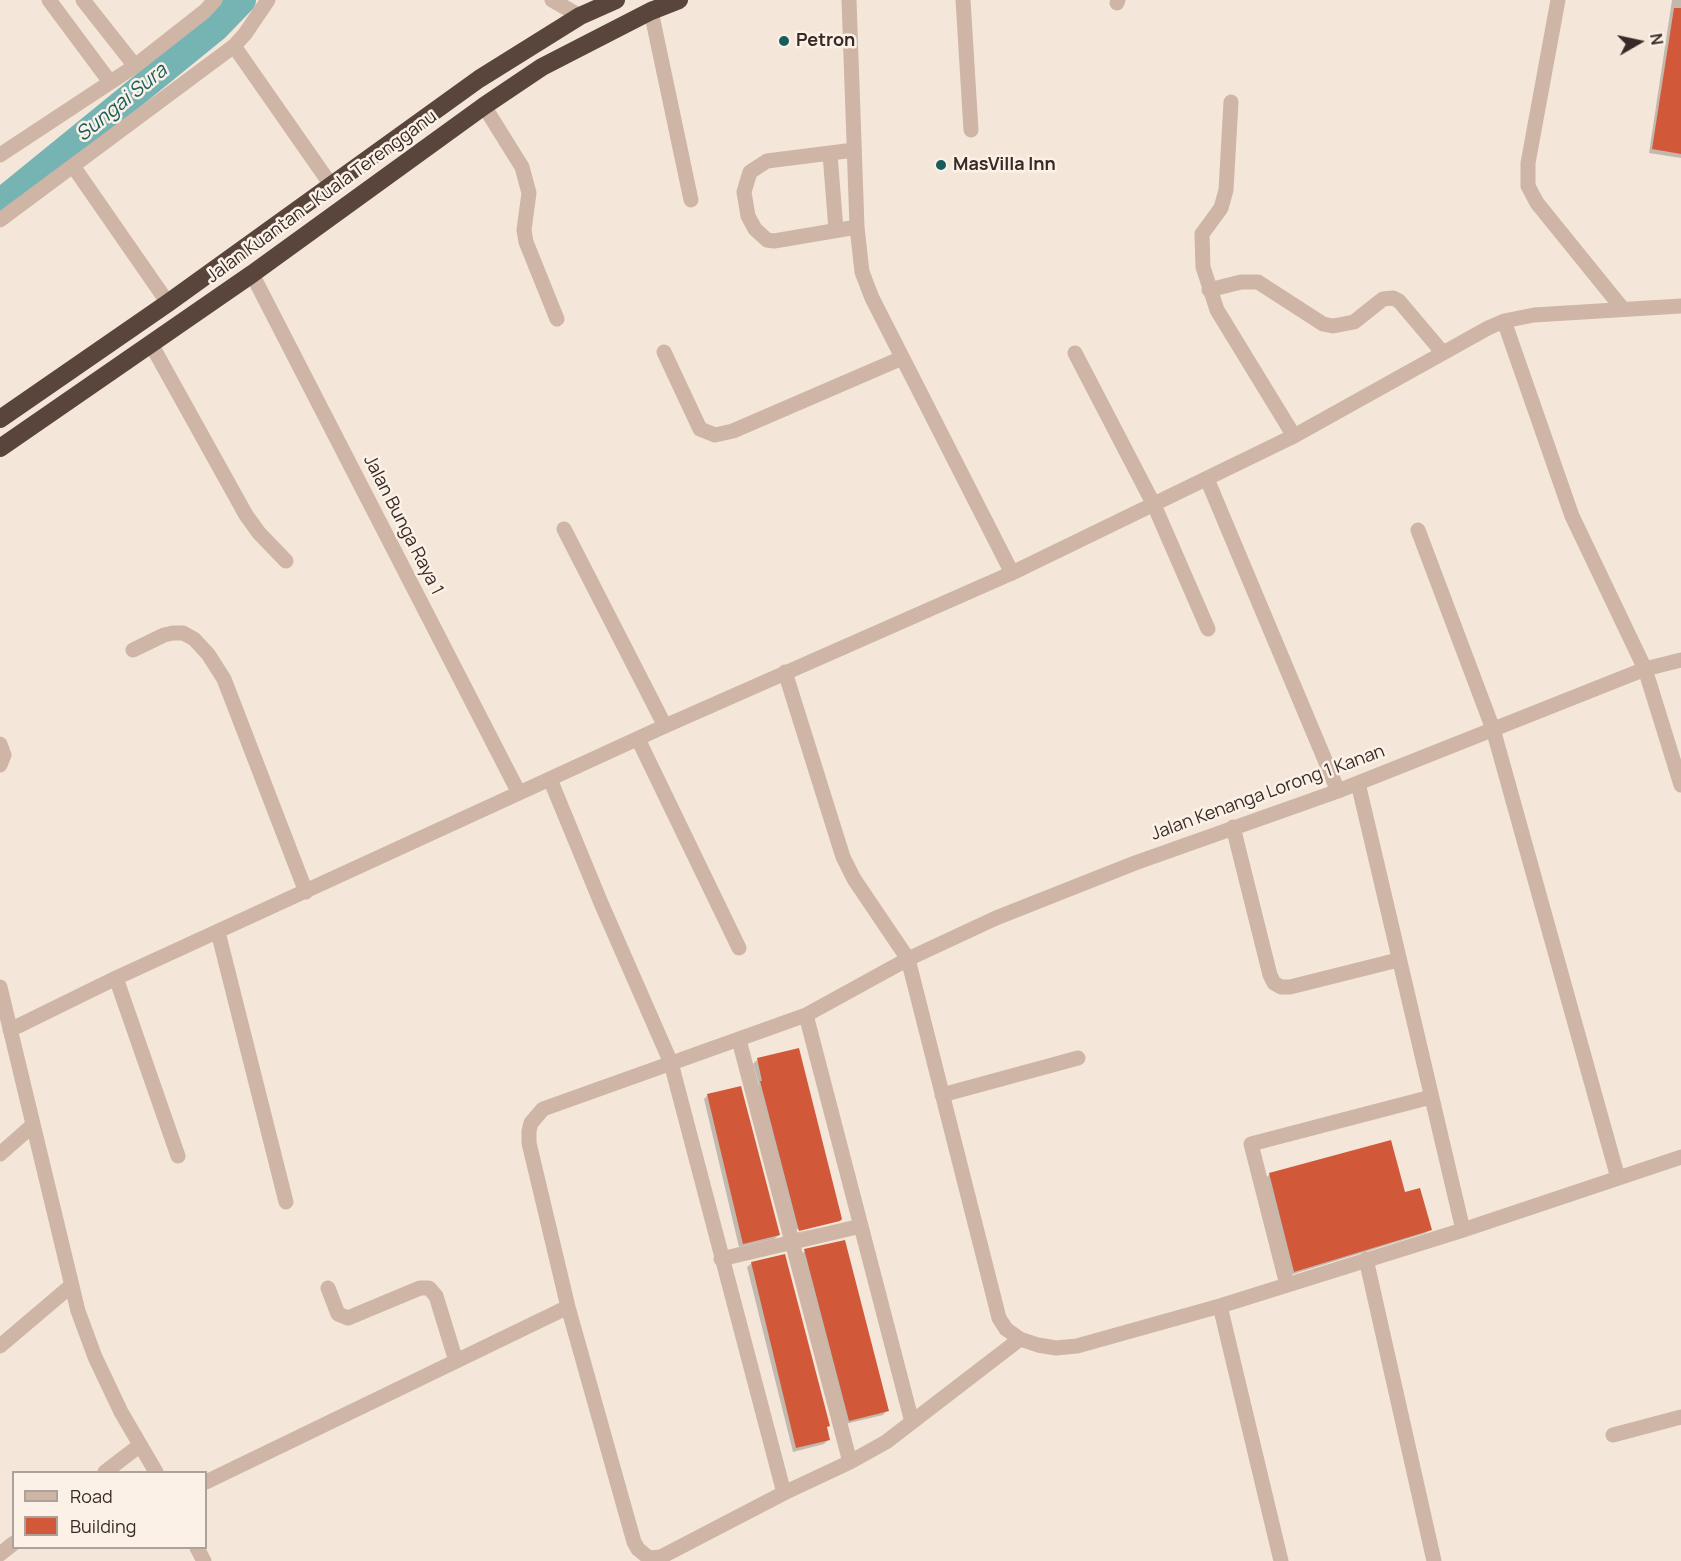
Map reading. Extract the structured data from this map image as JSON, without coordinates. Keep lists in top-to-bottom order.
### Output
{
  "streets": {
    "highway": ["Jalan Kuantan - Kuala Terengganu"],
    "street": ["Jalan Bunga Raya 1", "Jalan Kenanga Lorong 1 Kanan"]
  },
  "crossings": [
    ["Jalan Kuantan - Kuala Terengganu", "Jalan Bunga Raya 1"]
  ],
  "water": ["Sungai Sura"],
  "places": ["Petron", "MasVilla Inn"],
  "legend": ["Road", "Building"],
  "north": "right"
}
